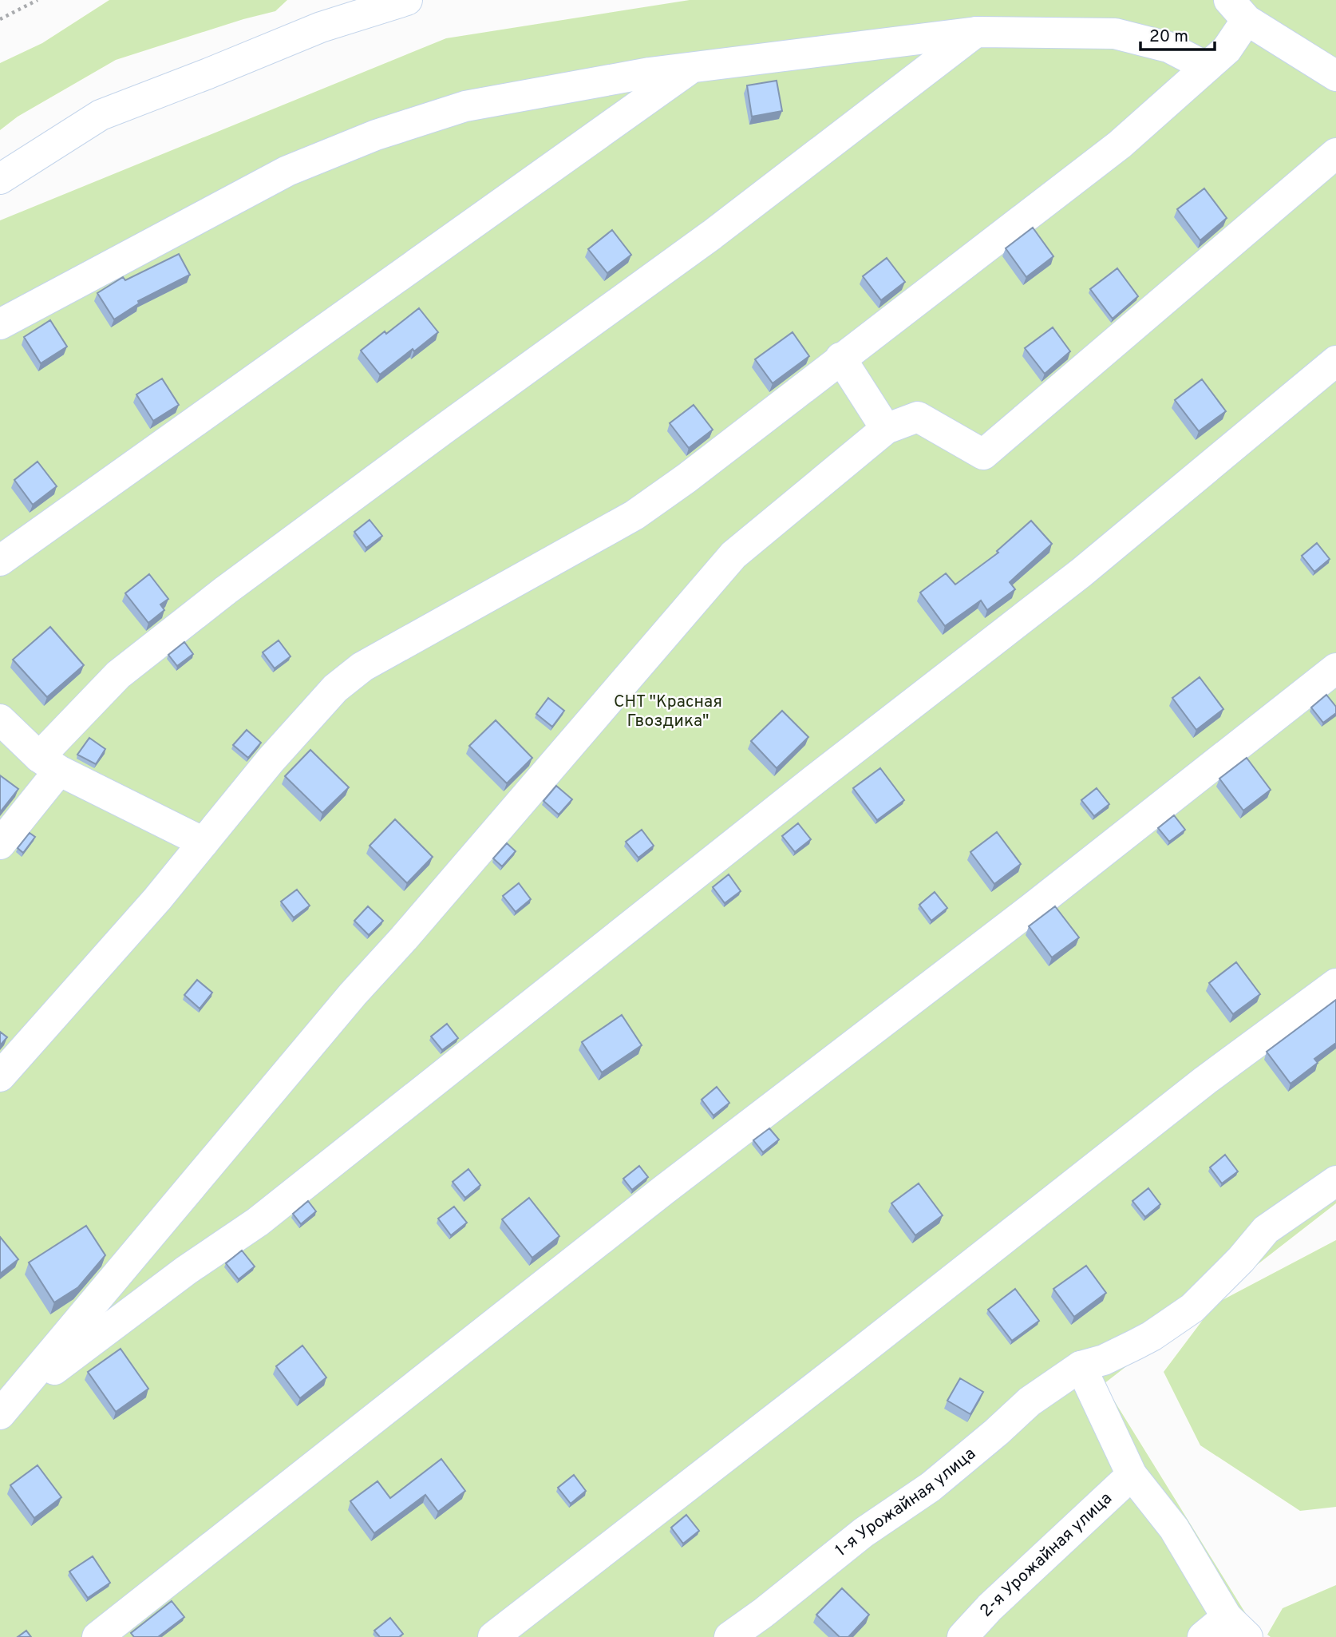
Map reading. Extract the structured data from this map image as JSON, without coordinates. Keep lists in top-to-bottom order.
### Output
{
  "streets": {
    "street": ["1-я Урожайная улица", "2-я Урожайная улица"]
  },
  "parks": ["СНТ \"Красная Гвоздика\""],
  "scale_bar": "20 m"
}
